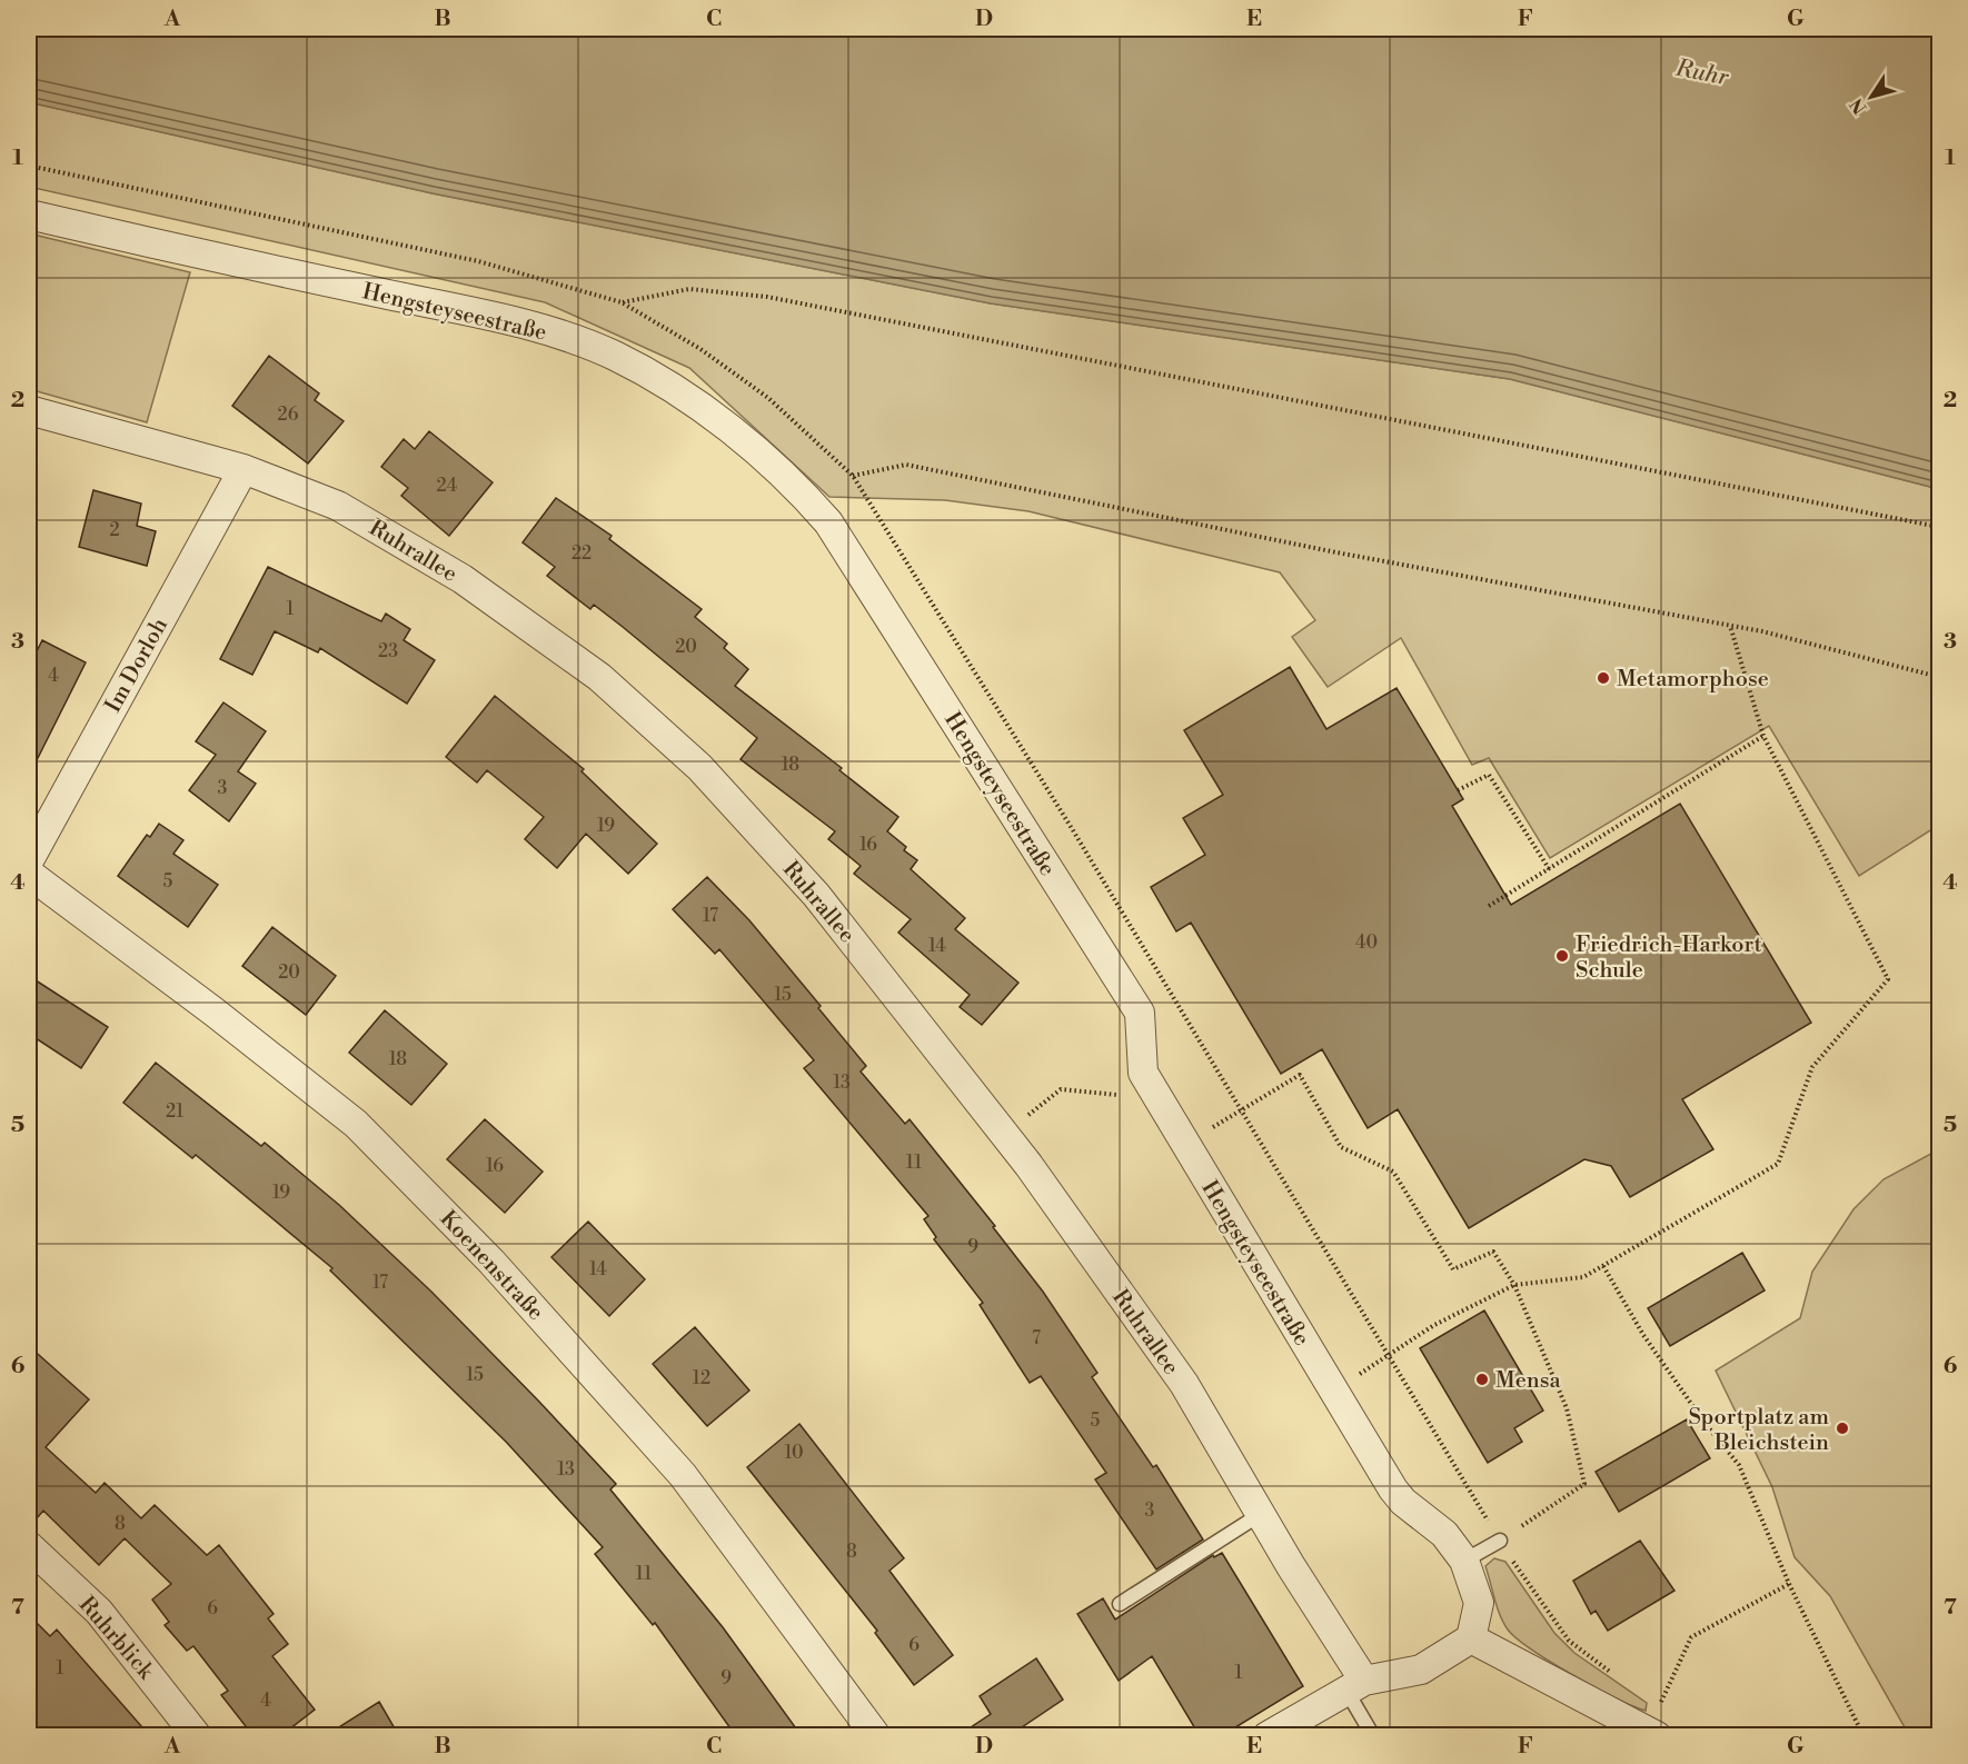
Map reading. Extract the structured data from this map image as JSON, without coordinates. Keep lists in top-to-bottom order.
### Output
{
  "streets": {
    "street": [
      "Hengsteyseestraße",
      "Ruhrallee",
      "Im Dorloh",
      "Koenenstraße",
      "Ruhrblick"
    ]
  },
  "crossings": [
    ["Ruhrallee", "Im Dorloh"]
  ],
  "water": ["Ruhr"],
  "places": [
    "Metamorphose",
    "Friedrich-Harkort Schule",
    "Mensa",
    "Sportplatz am Bleichstein"
  ],
  "house_numbers": [
    "26",
    "24",
    "2",
    "22",
    "1",
    "20",
    "23",
    "4",
    "18",
    "3",
    "19",
    "16",
    "5",
    "17",
    "40",
    "14",
    "20",
    "15",
    "18",
    "13",
    "21",
    "11",
    "16",
    "19",
    "9",
    "14",
    "17",
    "7",
    "15",
    "12",
    "5",
    "10",
    "13",
    "3",
    "8",
    "8",
    "11",
    "6",
    "6",
    "1",
    "1",
    "9",
    "4"
  ],
  "north": "bottom left",
  "grid": {
    "columns": [
      "A",
      "B",
      "C",
      "D",
      "E",
      "F",
      "G"
    ],
    "rows": [
      "1",
      "2",
      "3",
      "4",
      "5",
      "6",
      "7"
    ]
  }
}
